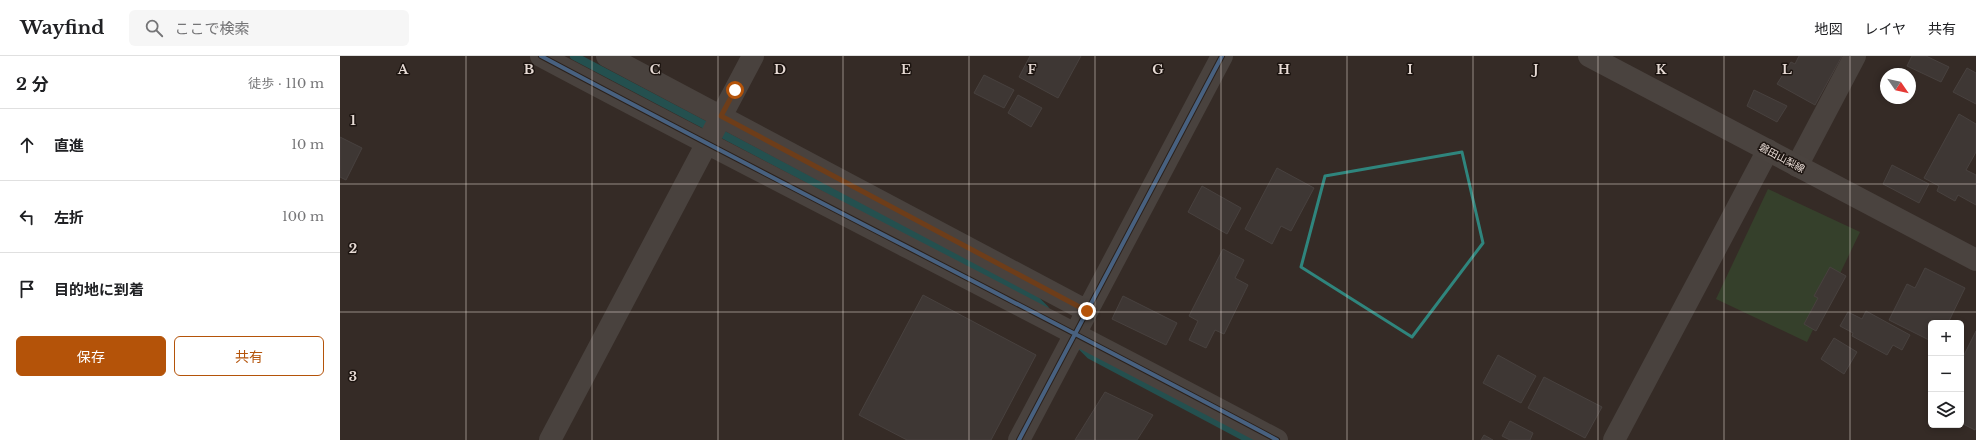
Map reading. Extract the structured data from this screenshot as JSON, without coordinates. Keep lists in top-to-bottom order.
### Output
{
  "streets": {
    "main road": ["磐田山梨線"]
  },
  "north": "bottom right",
  "page": {
    "header": "Wayfind",
    "search": "ここで検索",
    "nav": ["地図", "レイヤ", "共有"],
    "heading": ["2 分", "徒歩 · 110 m"],
    "list": [
      ["直進", "10 m"],
      ["左折", "100 m"],
      "目的地に到着"
    ],
    "map_buttons": ["+", "−"],
    "buttons": ["保存", "共有"]
  },
  "grid": {
    "columns": [
      "A",
      "B",
      "C",
      "D",
      "E",
      "F",
      "G",
      "H",
      "I",
      "J",
      "K",
      "L"
    ],
    "rows": ["1", "2", "3"]
  }
}
